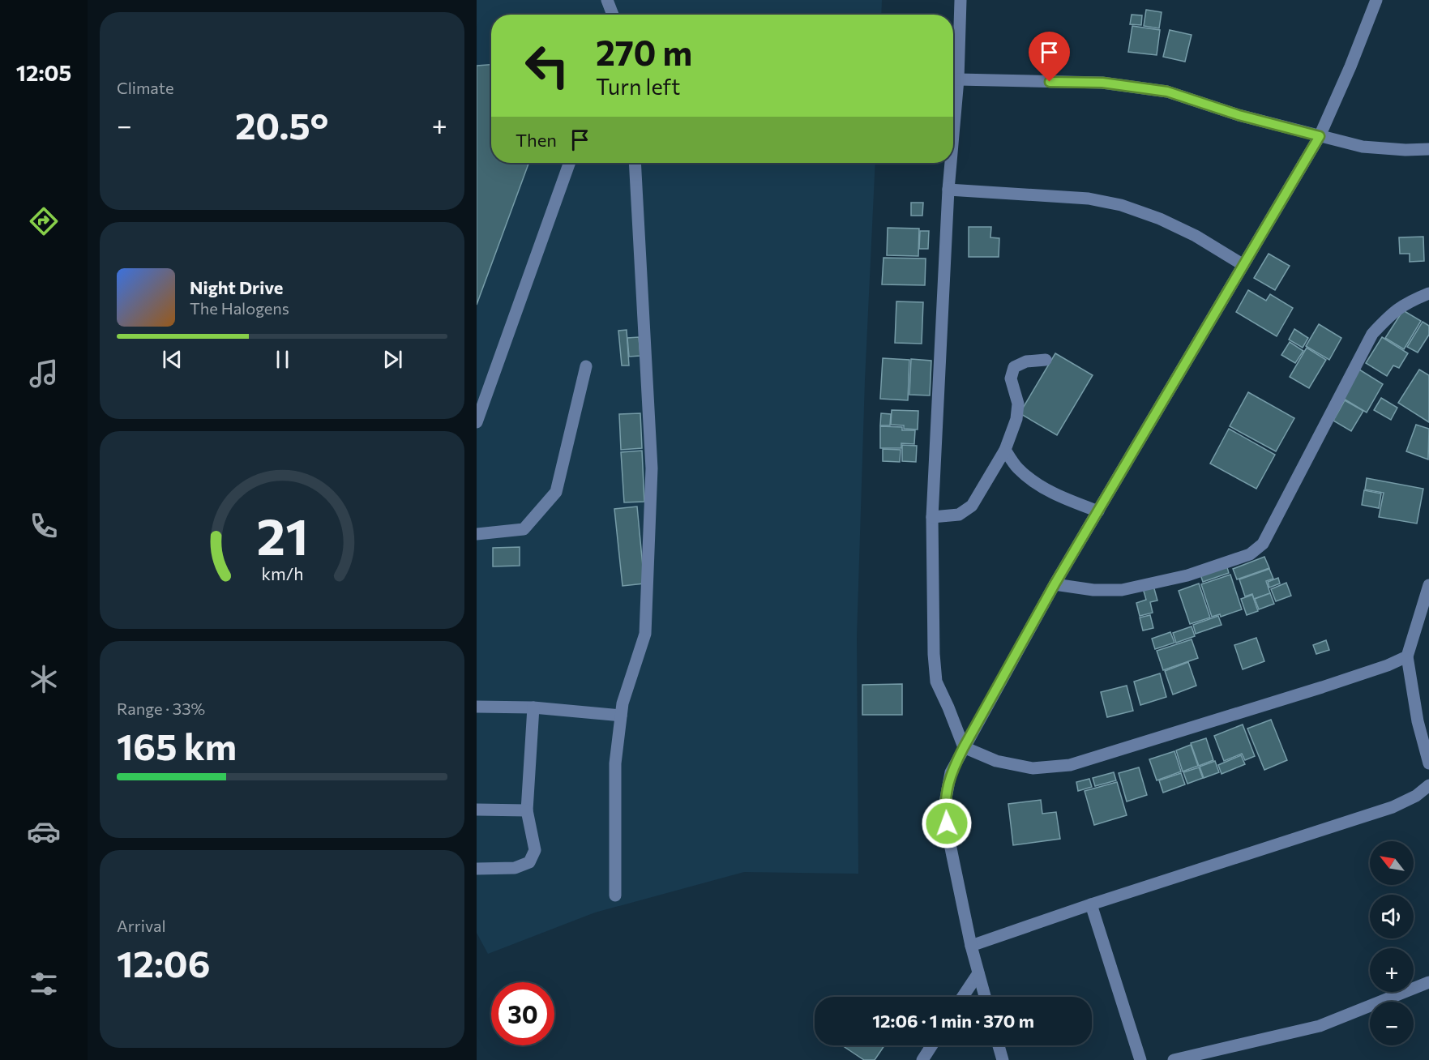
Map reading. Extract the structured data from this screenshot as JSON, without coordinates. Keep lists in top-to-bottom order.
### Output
{
  "north": "top left",
  "page": {
    "tabs": "12:05",
    "tile": [
      "Climate",
      ["Range · 33%", "165 km"],
      ["Arrival", "12:06"]
    ],
    "turn": ["270 m", "Turn left"],
    "heat": ["−", "20.5°", "+"],
    "then": "Then",
    "song": ["Night Drive", "The Halogens"],
    "map_buttons": ["+", "−"],
    "limit": "30",
    "trip": "12:06 · 1 min · 370 m",
    "gauge": ["21", "km/h"]
  }
}
